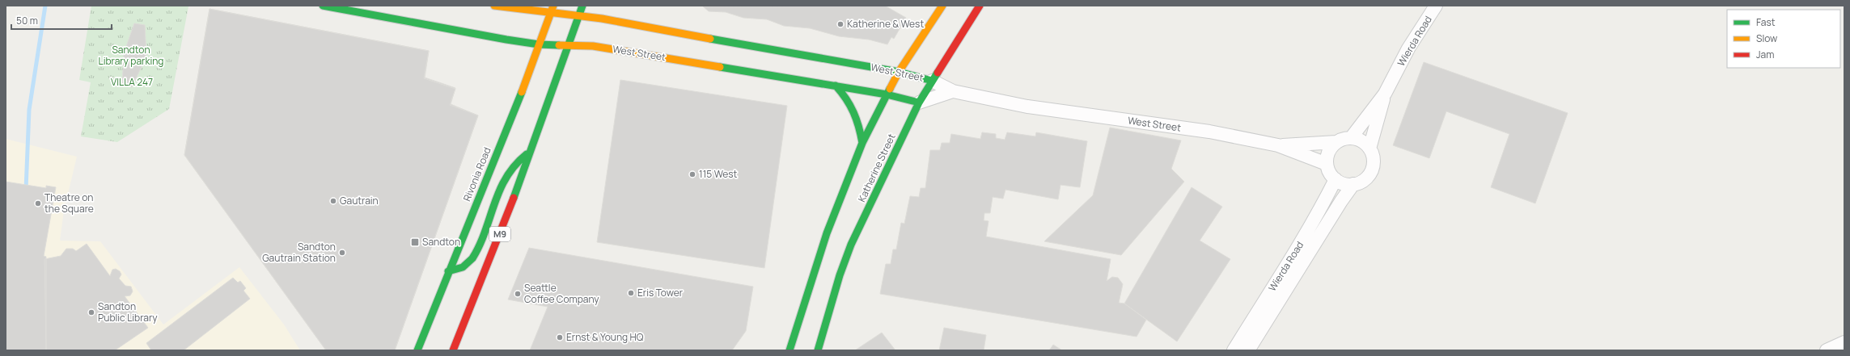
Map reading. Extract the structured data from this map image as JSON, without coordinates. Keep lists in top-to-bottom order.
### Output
{
  "streets": {
    "main road": [
      "West Street",
      "Katherine Street",
      "Rivonia Road",
      "M9"
    ],
    "street": ["Wierda Road"]
  },
  "crossings": [
    ["Wierda Road", "West Street"],
    ["West Street", "Katherine Street"],
    ["West Street", "Rivonia Road"],
    ["West Street", "M9"]
  ],
  "parks": ["Sandton Library parking", "VILLA 247"],
  "places": {
    "other": [
      "Katherine & West",
      "115 West",
      "Gautrain",
      "Theatre on the Square",
      "Sandton Gautrain Station",
      "Eris Tower",
      "Seattle Coffee Company",
      "Sandton Public Library",
      "Ernst & Young HQ"
    ],
    "transit": ["Sandton"]
  },
  "legend": ["Fast", "Slow", "Jam"],
  "scale_bar": "50 m"
}
